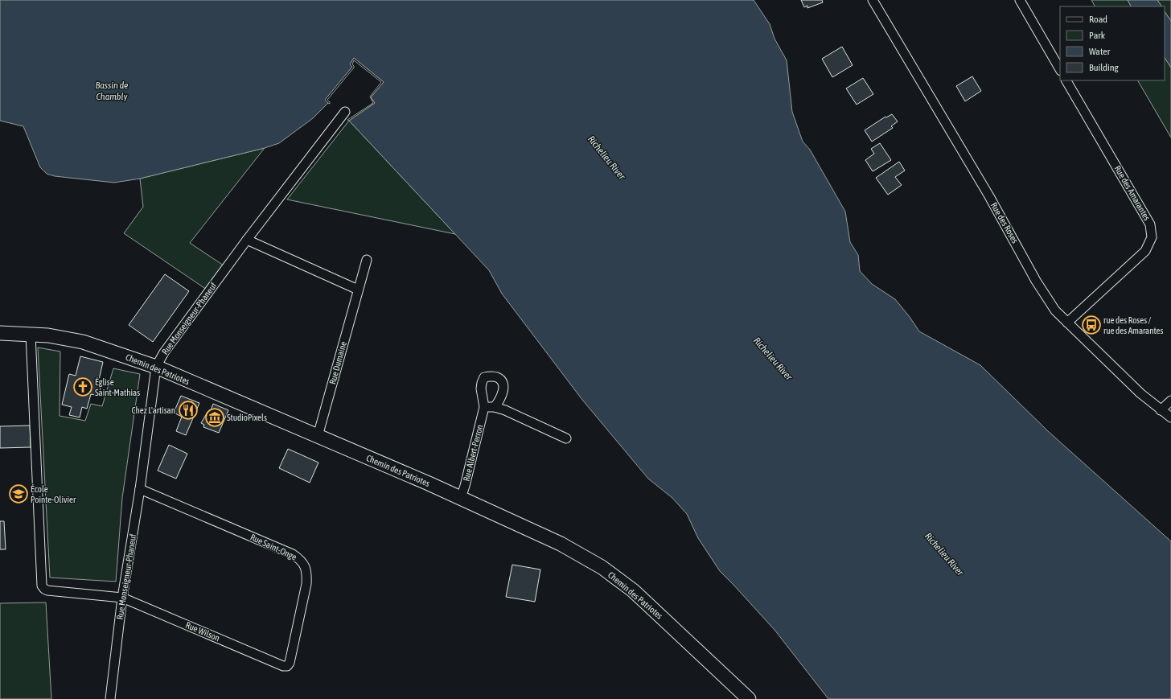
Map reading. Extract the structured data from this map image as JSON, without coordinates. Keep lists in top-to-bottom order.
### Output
{
  "streets": {
    "main road": ["Chemin des Patriotes"],
    "street": [
      "Rue des Amarantes",
      "Rue des Roses",
      "Rue Monseigneur-Phaneuf",
      "Rue Dumaine",
      "Rue Albert-Perron",
      "Rue Saint-Onge",
      "Rue Wilson"
    ]
  },
  "crossings": [
    ["Rue des Amarantes", "Rue des Roses"],
    ["Rue Monseigneur-Phaneuf", "Chemin des Patriotes"],
    ["Rue Monseigneur-Phaneuf", "Rue Saint-Onge"],
    ["Rue Monseigneur-Phaneuf", "Rue Wilson"],
    ["Rue Dumaine", "Chemin des Patriotes"],
    ["Chemin des Patriotes", "Rue Albert-Perron"],
    ["Chemin des Patriotes", "Rue Wilson"],
    ["Rue Saint-Onge", "Rue Wilson"]
  ],
  "water": ["Bassin de Chambly", "Richelieu River"],
  "places": {
    "bus stop": ["rue des Roses / rue des Amarantes"],
    "church": ["Église Saint-Mathias"],
    "restaurant": ["Chez L'artisan"],
    "museum": ["StudioPixels"],
    "school or university": ["École Pointe-Olivier"]
  },
  "legend": [
    "Road",
    "Park",
    "Water",
    "Building"
  ]
}
